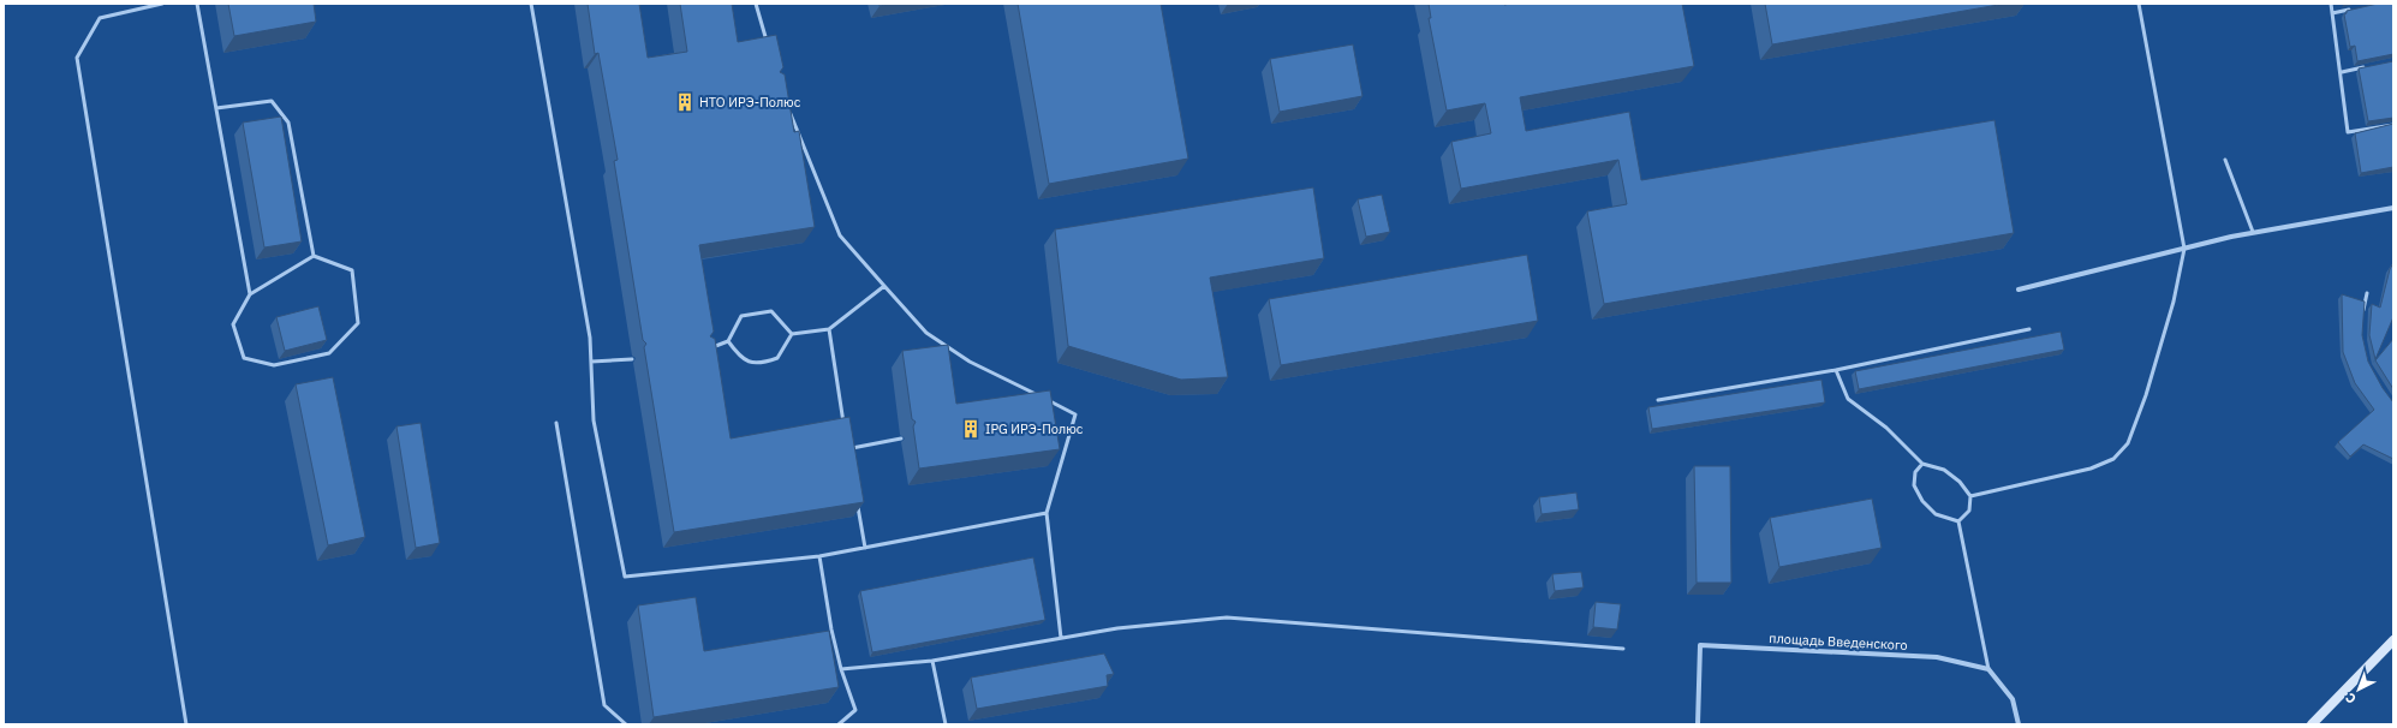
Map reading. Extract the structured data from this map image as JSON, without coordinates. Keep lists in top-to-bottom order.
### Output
{
  "streets": {
    "street": ["площадь Введенского"]
  },
  "places": {
    "building": ["НТО ИРЭ-Полюс", "IPG ИРЭ-Полюс"]
  },
  "north": "bottom left"
}
